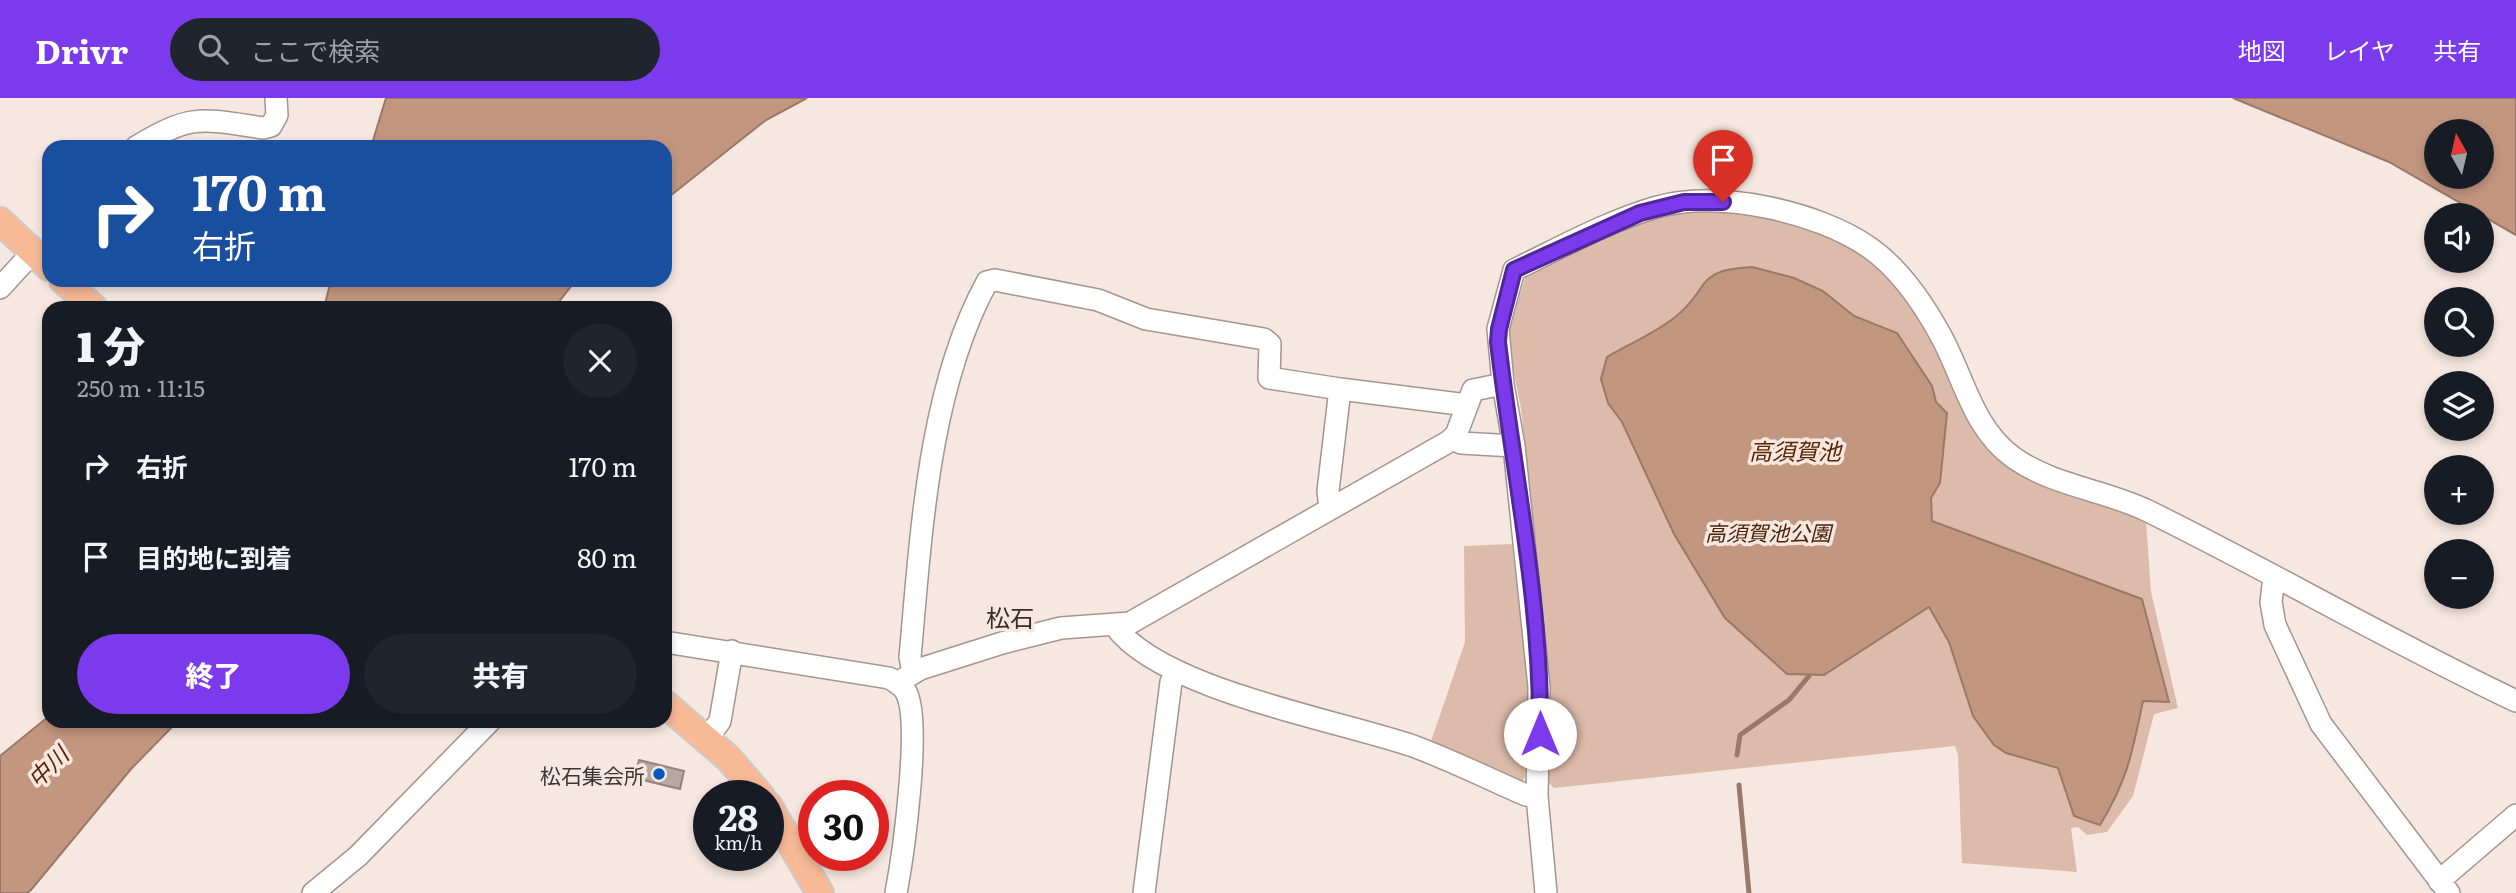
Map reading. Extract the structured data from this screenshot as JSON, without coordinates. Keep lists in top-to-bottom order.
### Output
{
  "districts": ["松石"],
  "water": ["高須賀池", "中川"],
  "parks": ["高須賀池公園"],
  "places": ["松石集会所"],
  "north": "top",
  "page": {
    "header": "Drivr",
    "search": "ここで検索",
    "nav": ["地図", "レイヤ", "共有"],
    "map_buttons": ["+", "−"],
    "turn": ["170 m", "右折"],
    "heading": ["1 分", "250 m · 11:15"],
    "list": [
      {
        "name": "右折",
        "value": "170 m"
      },
      {
        "name": "目的地に到着",
        "value": "80 m"
      }
    ],
    "buttons": ["終了", "共有"],
    "speed": "28 km/h",
    "limit": "30"
  }
}
